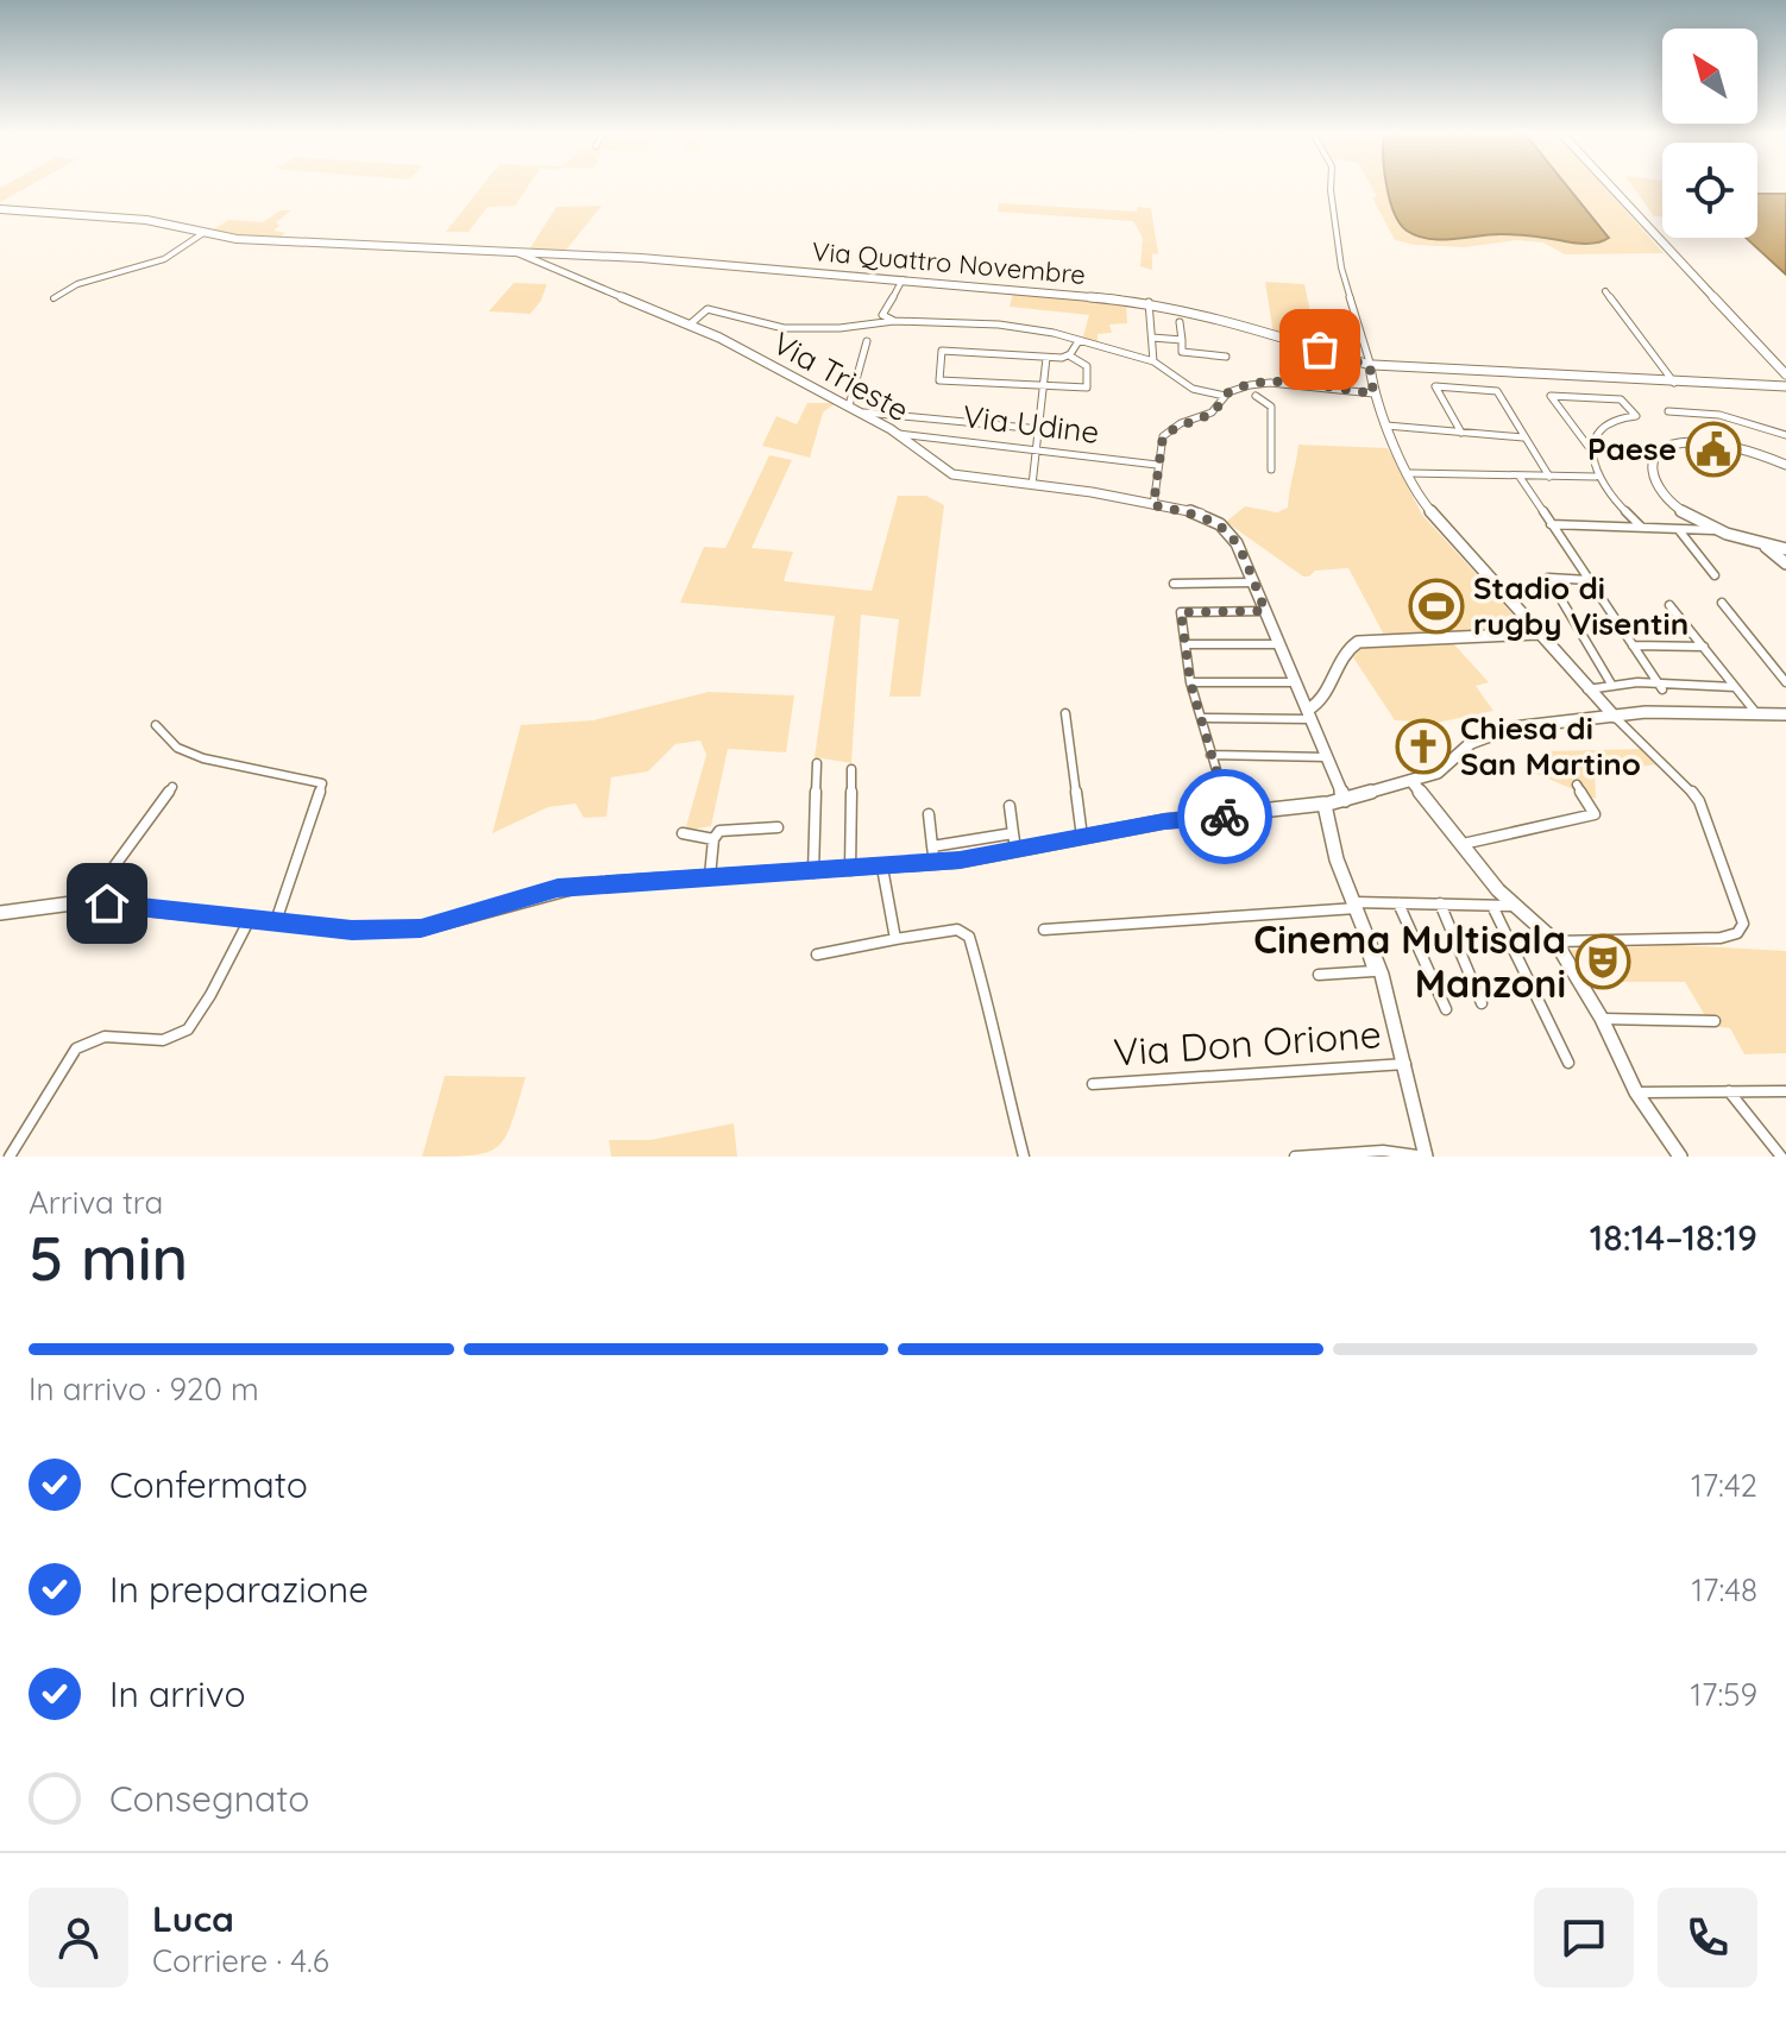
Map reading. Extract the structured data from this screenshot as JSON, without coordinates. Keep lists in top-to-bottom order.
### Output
{
  "streets": {
    "main road": ["Via Quattro Novembre"],
    "street": ["Via Trieste", "Via Udine", "Via Don Orione"]
  },
  "crossings": [
    ["Via Quattro Novembre", "Via Trieste"],
    ["Via Trieste", "Via Udine"],
    ["Via Trieste", "Via Don Orione"]
  ],
  "places": {
    "public building": ["Paese"],
    "sports": ["Stadio di rugby Visentin"],
    "church": ["Chiesa di San Martino"],
    "theatre": ["Cinema Multisala Manzoni"]
  },
  "north": "top left",
  "page": {
    "heading": ["5 min", "Arriva tra", "18:14–18:19"],
    "panel": ["Luca", "Corriere · 4.6"],
    "bar": "In arrivo · 920 m",
    "list": [
      ["Confermato", "17:42"],
      ["In preparazione", "17:48"],
      ["In arrivo", "17:59"],
      "Consegnato"
    ]
  }
}
